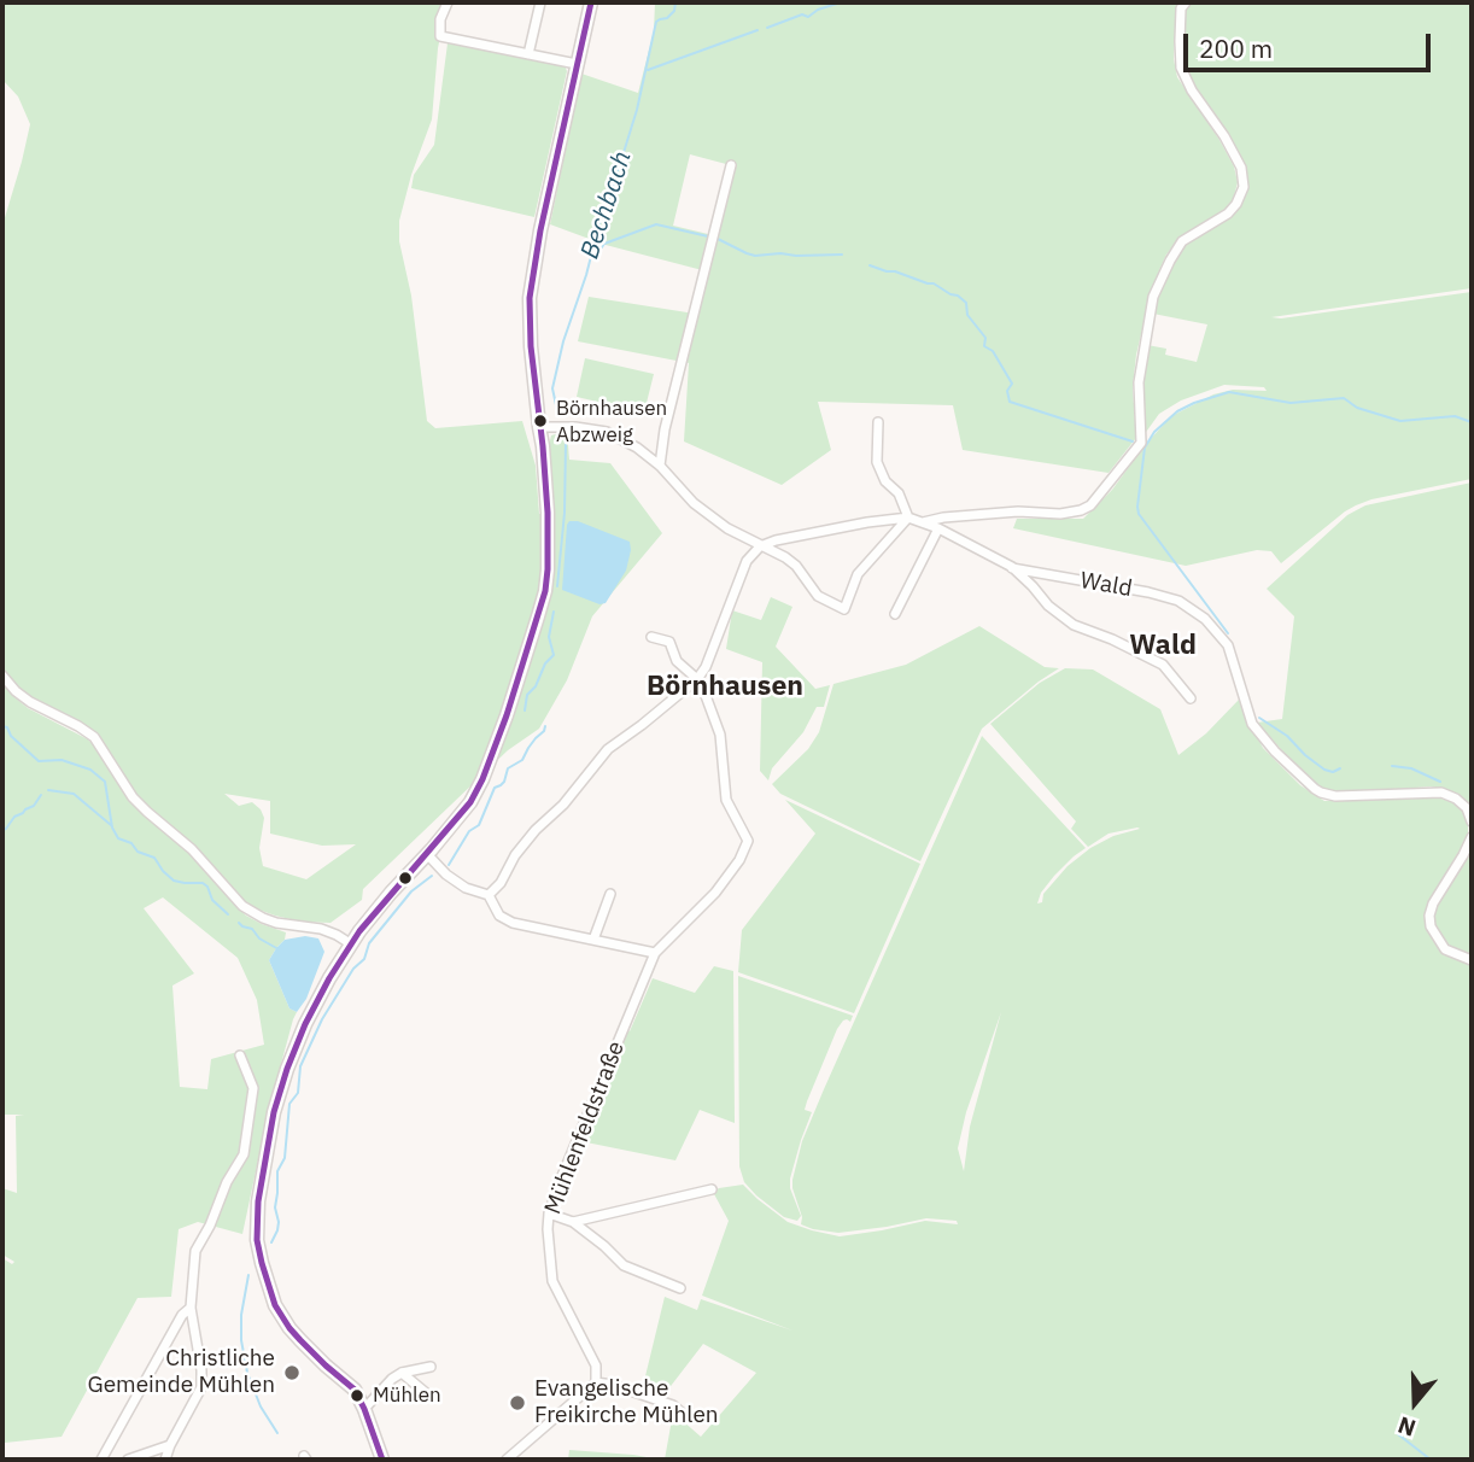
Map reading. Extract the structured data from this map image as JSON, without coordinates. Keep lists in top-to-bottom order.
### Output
{
  "streets": {
    "street": ["Wald", "Mühlenfeldstraße"]
  },
  "districts": ["Wald", "Börnhausen"],
  "water": ["Bechbach"],
  "places": [
    "Börnhausen Abzweig",
    "Christliche Gemeinde Mühlen",
    "Mühlen",
    "Evangelische Freikirche Mühlen"
  ],
  "scale_bar": "200 m",
  "north": "bottom"
}
